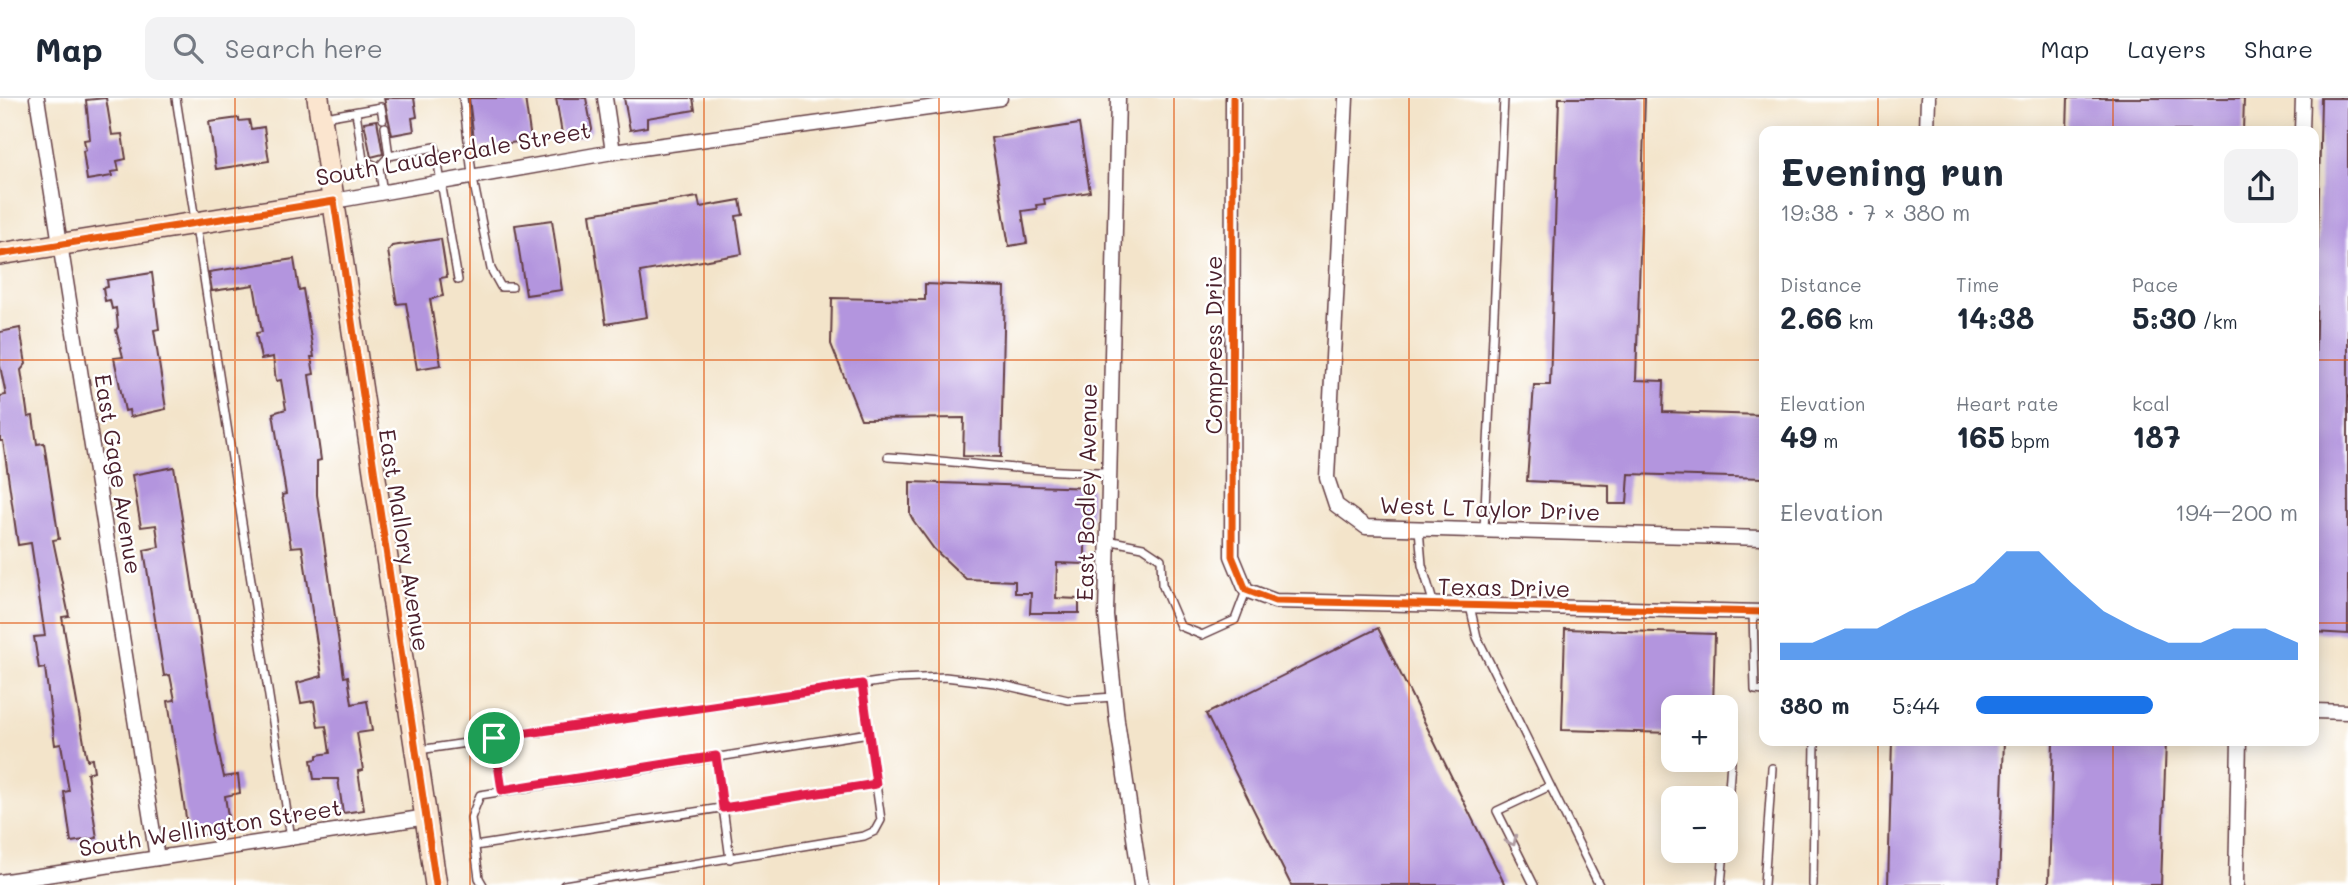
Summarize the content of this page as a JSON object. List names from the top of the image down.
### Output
{
  "streets": {
    "main road": ["South Lauderdale Street", "East Mallory Avenue"],
    "street": [
      "Compress Drive",
      "East Gage Avenue",
      "East Bodley Avenue",
      "West L Taylor Drive",
      "Texas Drive",
      "South Wellington Street"
    ]
  },
  "crossings": [
    ["South Lauderdale Street", "East Gage Avenue"],
    ["South Lauderdale Street", "East Mallory Avenue"],
    ["Compress Drive", "Texas Drive"],
    ["East Gage Avenue", "South Wellington Street"],
    ["East Mallory Avenue", "South Wellington Street"]
  ],
  "page": {
    "header": "Map",
    "search": "Search here",
    "nav": ["Map", "Layers", "Share"],
    "heading": ["Evening run", "19:38 · 7 × 380 m"],
    "stats": [
      ["Distance", "2.66 km"],
      ["Time", "14:38"],
      ["Pace", "5:30 /km"],
      ["Elevation", "49 m"],
      ["Heart rate", "165 bpm"],
      ["kcal", "187"]
    ],
    "chart": ["Elevation", "194–200 m"],
    "list": [
      {
        "name": "380 m",
        "note": "5:44"
      }
    ],
    "map_buttons": ["+", "−"]
  }
}
